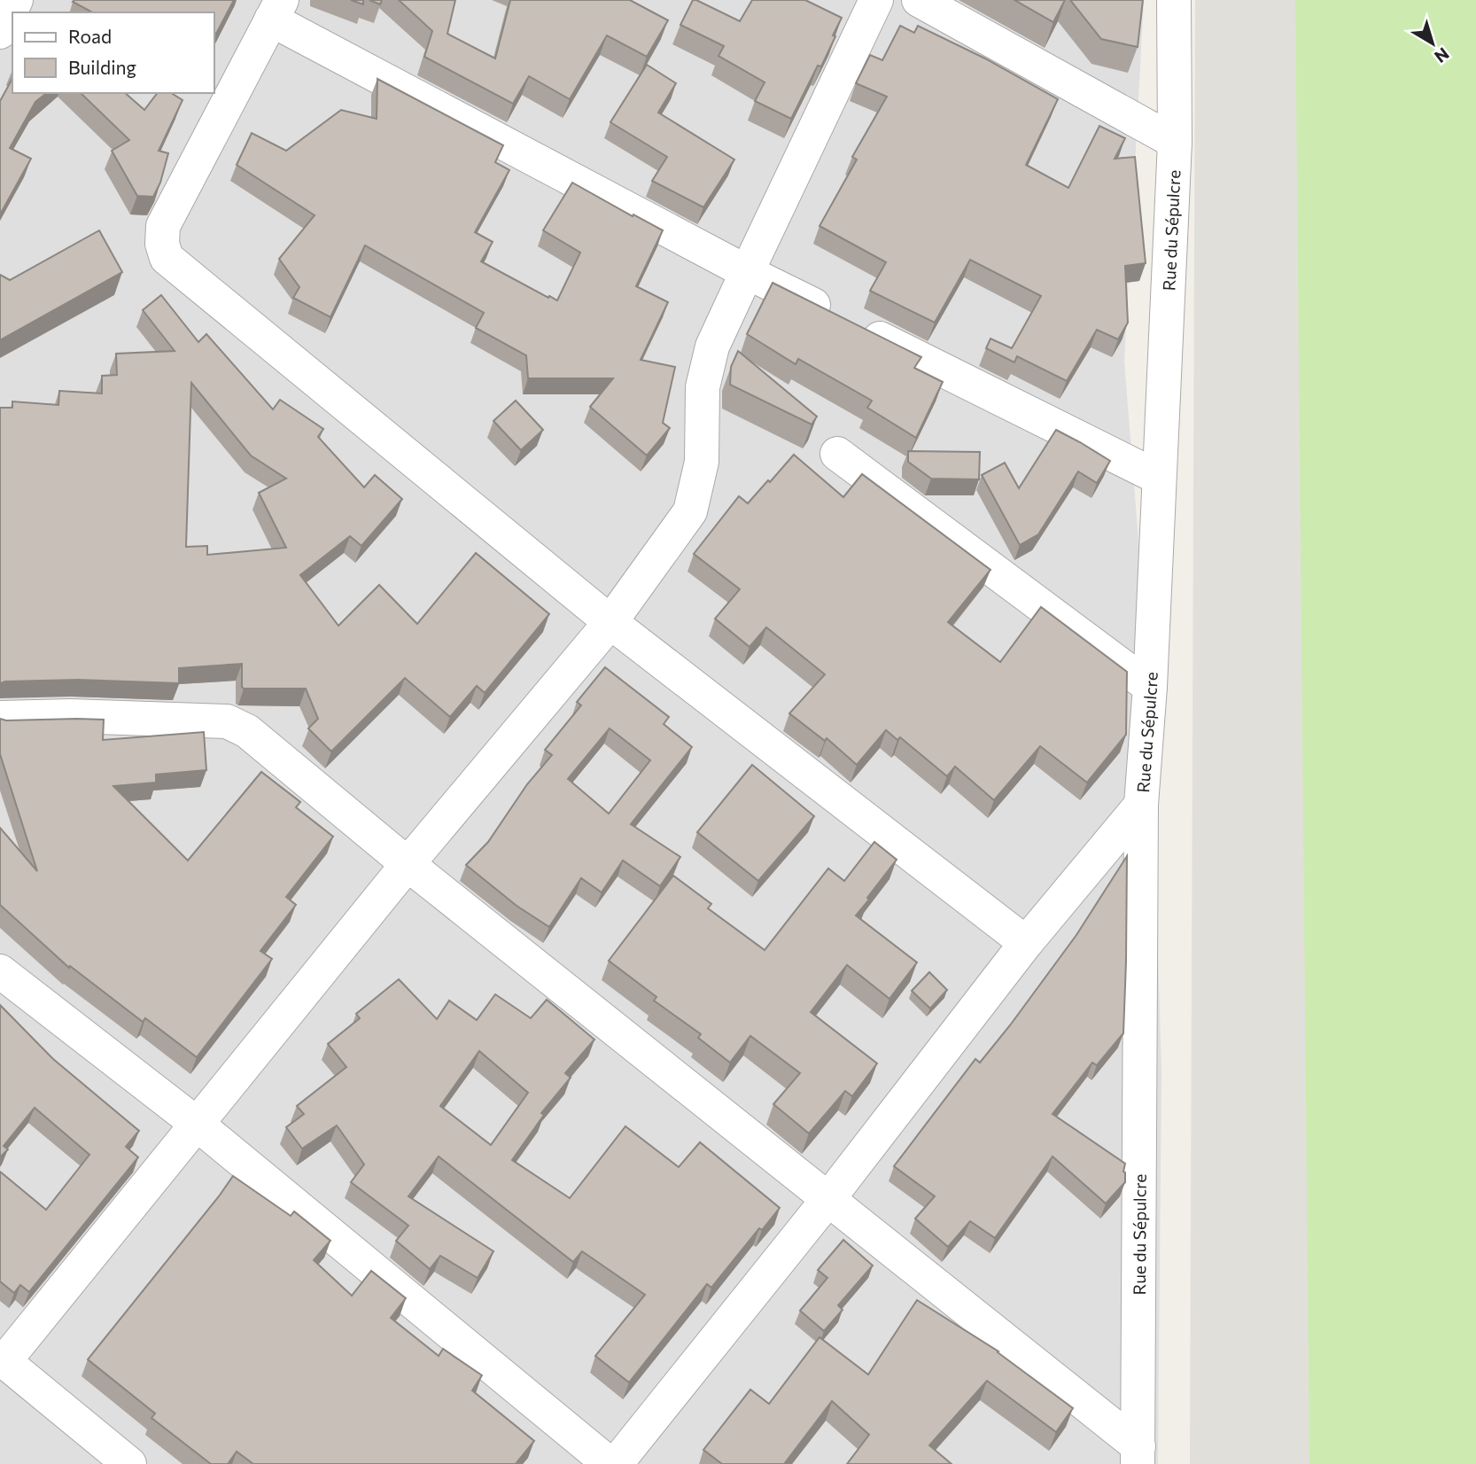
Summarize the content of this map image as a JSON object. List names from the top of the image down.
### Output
{
  "streets": {
    "street": ["Rue du Sépulcre"]
  },
  "legend": ["Road", "Building"],
  "north": "bottom right"
}
